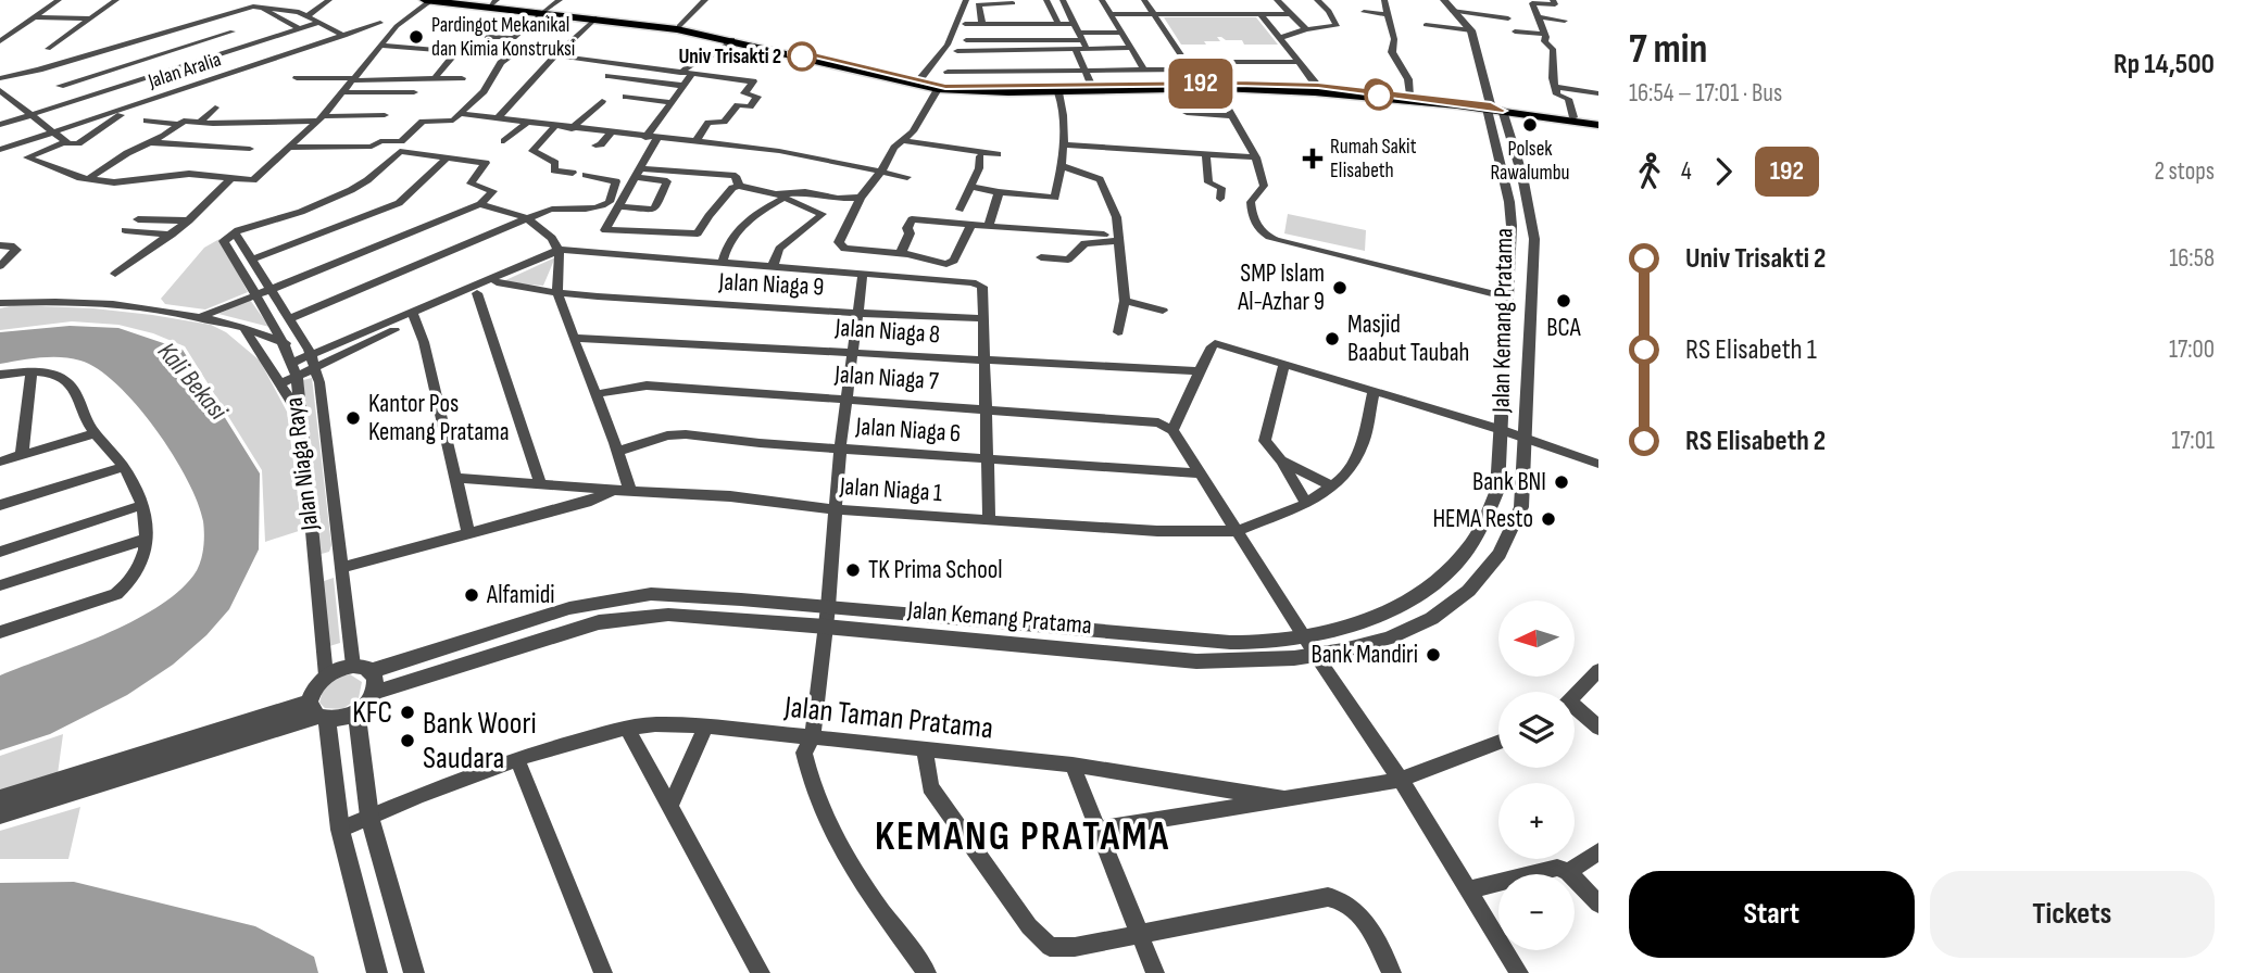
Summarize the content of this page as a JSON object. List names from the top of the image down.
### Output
{
  "streets": {
    "street": [
      "Jalan Aralia",
      "Jalan Niaga 9",
      "Jalan Kemang Pratama",
      "Jalan Niaga 8",
      "Jalan Niaga 7",
      "Jalan Niaga 6",
      "Jalan Niaga Raya",
      "Jalan Niaga 1",
      "Jalan Taman Pratama"
    ]
  },
  "crossings": [
    ["Jalan Kemang Pratama", "Jalan Niaga Raya"],
    ["Jalan Niaga Raya", "Jalan Niaga 1"]
  ],
  "districts": ["KEMANG PRATAMA"],
  "water": ["Kali Bekasi"],
  "places": {
    "other": [
      "Pardingot Mekanikal dan Kimia Konstruksi",
      "Univ Trisakti 2",
      "Polsek Rawalumbu",
      "SMP Islam Al-Azhar 9",
      "BCA",
      "Masjid Baabut Taubah",
      "Kantor Pos Kemang Pratama",
      "Bank BNI",
      "HEMA Resto",
      "TK Prima School",
      "Alfamidi",
      "Bank Mandiri",
      "KFC",
      "Bank Woori Saudara"
    ],
    "health": ["Rumah Sakit Elisabeth"]
  },
  "lines": ["bus line 192"],
  "north": "left",
  "page": {
    "on_map": "192",
    "heading": ["7 min", "16:54 – 17:01 · Bus", "Rp 14,500"],
    "legs": ["4", "192", "2 stops"],
    "list": [
      {
        "name": "Univ Trisakti 2",
        "value": "16:58"
      },
      {
        "name": "RS Elisabeth 1",
        "value": "17:00"
      },
      {
        "name": "RS Elisabeth 2",
        "value": "17:01"
      }
    ],
    "map_buttons": ["+", "−"],
    "buttons": ["Start", "Tickets"]
  }
}
